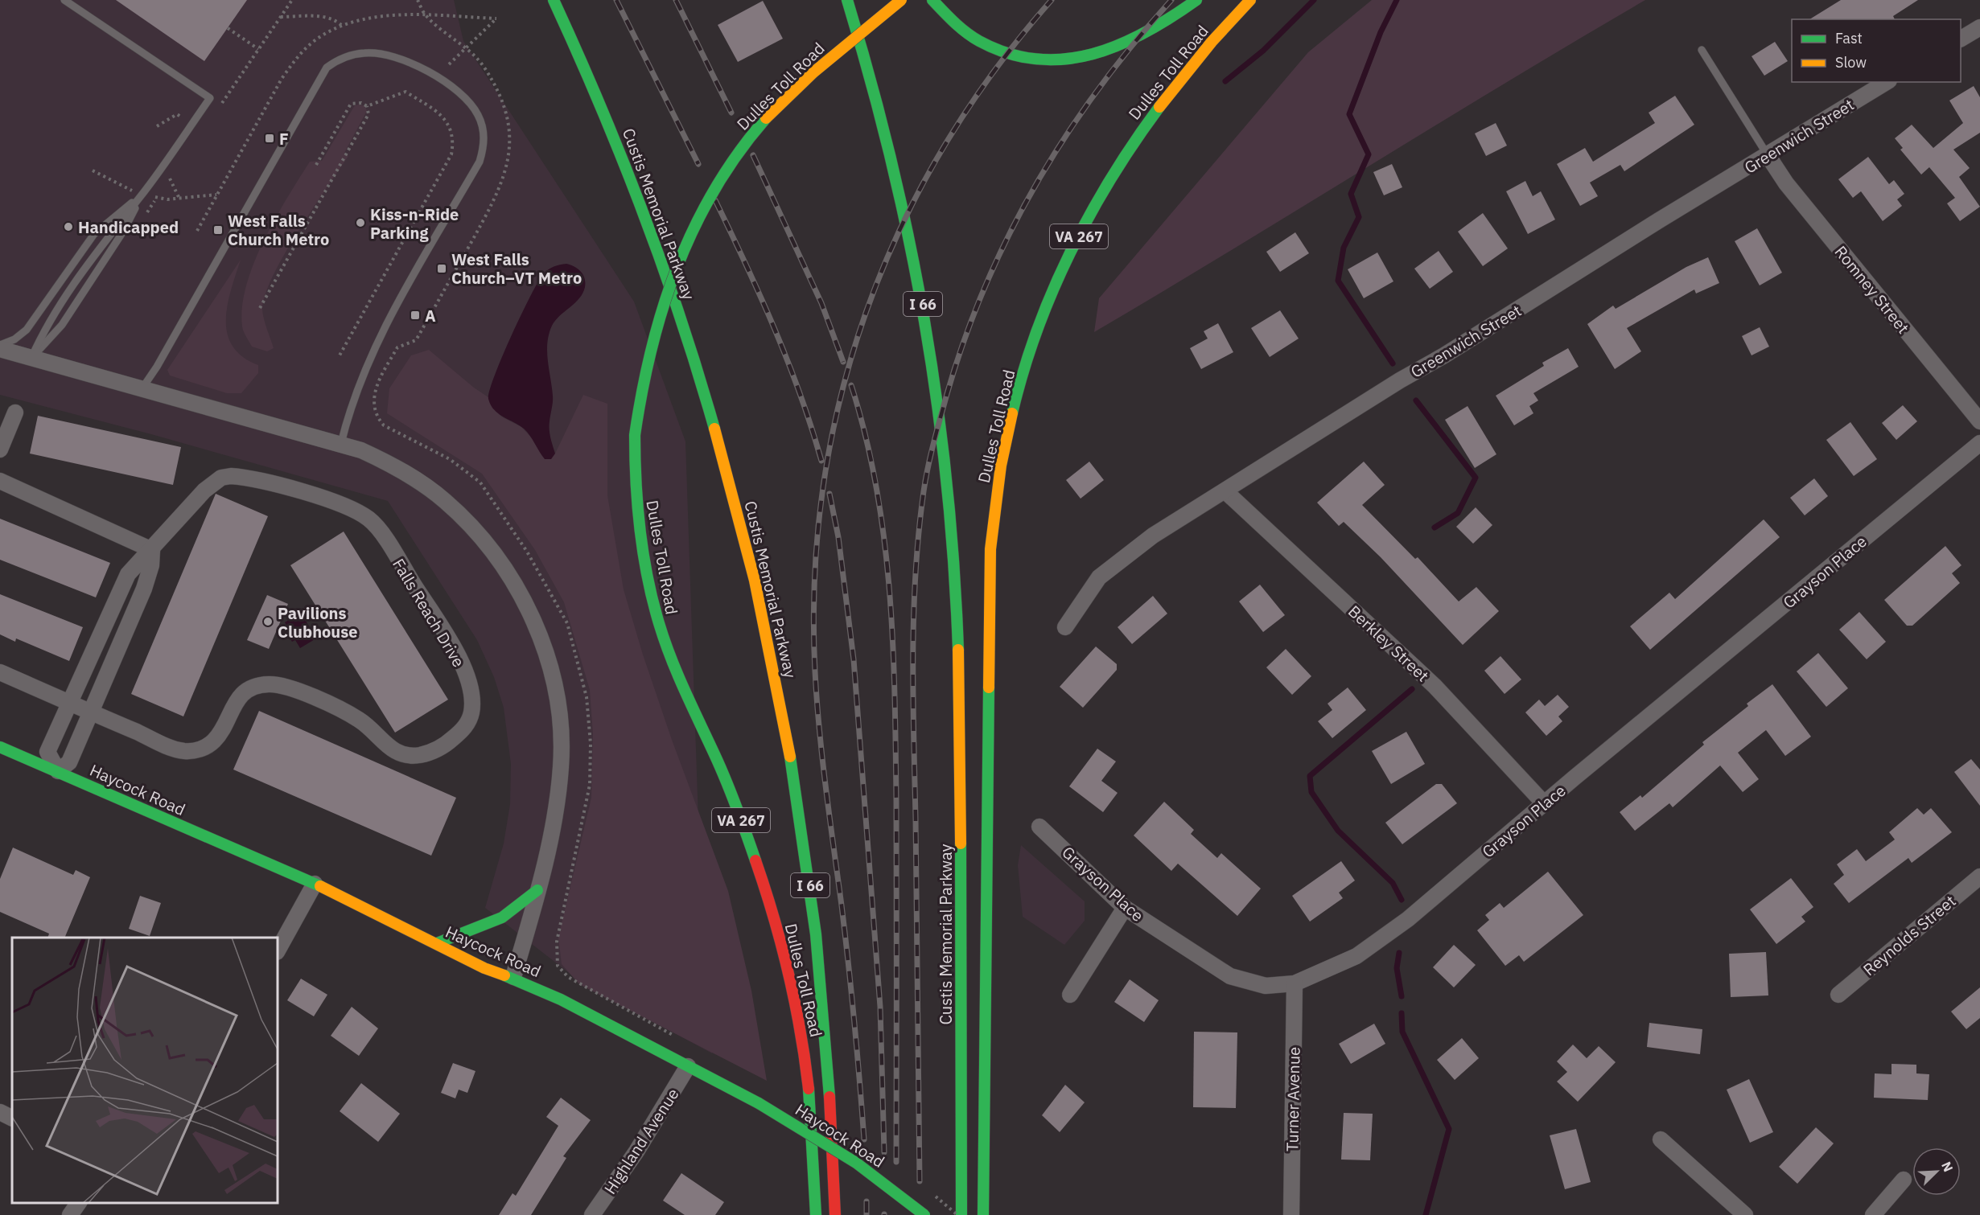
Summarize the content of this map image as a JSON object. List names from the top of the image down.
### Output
{
  "streets": {
    "main road": [
      "Dulles Toll Road",
      "Custis Memorial Parkway",
      "VA 267",
      "I 66",
      "Haycock Road"
    ],
    "street": [
      "Greenwich Street",
      "Romney Street",
      "Grayson Place",
      "Falls Reach Drive",
      "Berkley Street",
      "Reynolds Street",
      "Turner Avenue",
      "Highland Avenue"
    ]
  },
  "crossings": [
    ["Greenwich Street", "Romney Street"],
    ["Greenwich Street", "Berkley Street"],
    ["Grayson Place", "Berkley Street"],
    ["Grayson Place", "Turner Avenue"],
    ["Falls Reach Drive", "Haycock Road"],
    ["Haycock Road", "Highland Avenue"]
  ],
  "places": {
    "transit": [
      "F",
      "West Falls Church Metro",
      "West Falls Church–VT Metro",
      "A"
    ],
    "other": ["Kiss-n-Ride Parking", "Handicapped", "Pavilions Clubhouse"]
  },
  "legend": ["Fast", "Slow"],
  "north": "top right"
}
